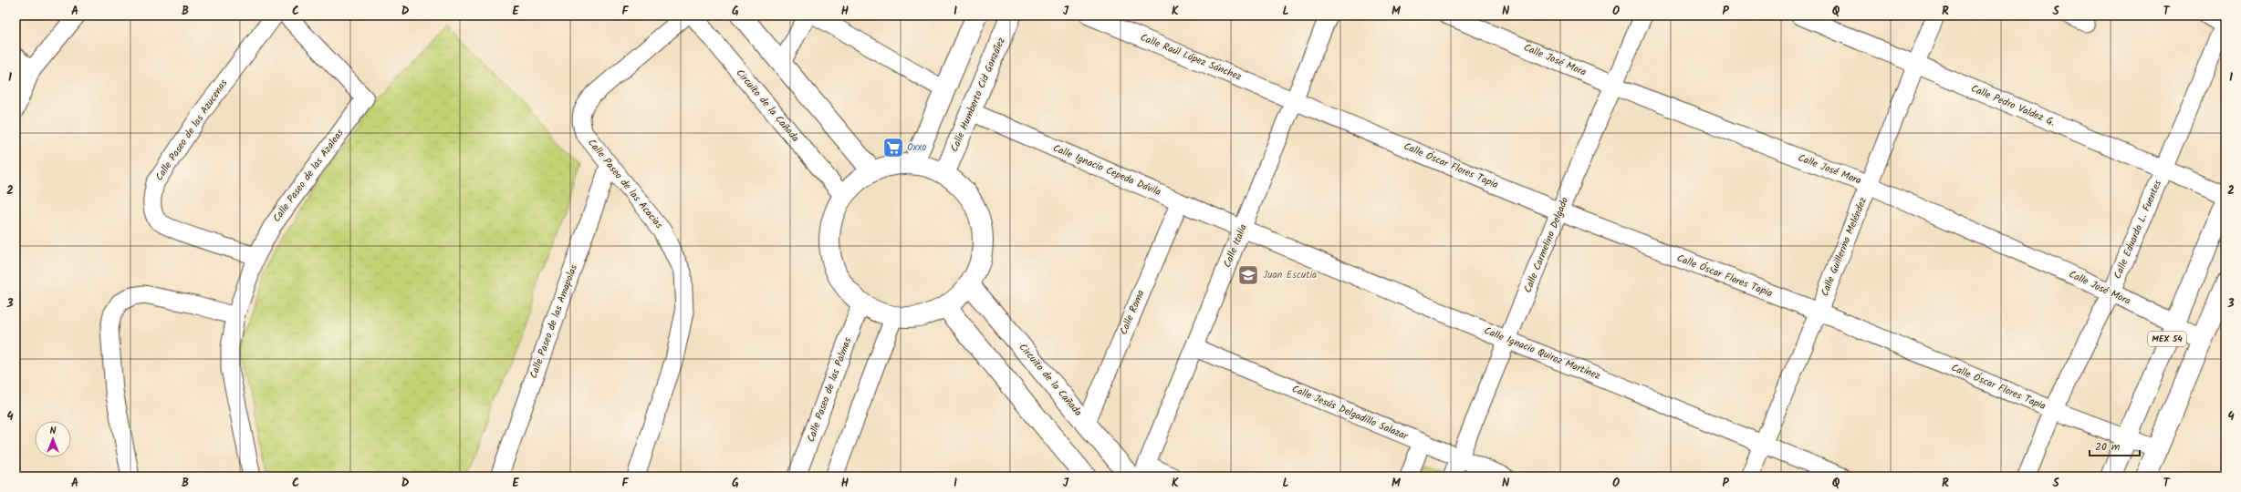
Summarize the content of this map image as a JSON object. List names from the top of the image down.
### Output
{
  "streets": {
    "street": [
      "Calle Raúl López Sánchez",
      "Calle José Mora",
      "Calle Humberto Cid González",
      "Circuito de la Cañada",
      "Calle Pedro Valdez G.",
      "Calle Paseo de las Azucenas",
      "Calle Óscar Flores Tapia",
      "Calle Ignacio Cepeda Dávila",
      "Calle Paseo de las Azaleas",
      "Calle Paseo de las Acacias",
      "Calle Eduardo L. Fuentes",
      "Calle Carmelino Delgado",
      "Calle Italia",
      "Calle Guillermo Meléndez",
      "Calle Roma",
      "Calle Paseo de las Amapolas",
      "MEX 54",
      "Calle Ignacio Quiroz Martínez",
      "Calle Paseo de las Palmas",
      "Calle Jesús Delgadillo Salazar"
    ]
  },
  "crossings": [
    ["Calle Raúl López Sánchez", "Calle Óscar Flores Tapia"],
    ["Calle Raúl López Sánchez", "Calle Italia"],
    ["Calle José Mora", "Calle Eduardo L. Fuentes"],
    ["Calle José Mora", "Calle Carmelino Delgado"],
    ["Calle José Mora", "Calle Guillermo Meléndez"],
    ["Calle José Mora", "MEX 54"],
    ["Calle Humberto Cid González", "Calle Ignacio Cepeda Dávila"],
    ["Circuito de la Cañada", "Calle Roma"],
    ["Calle Pedro Valdez G.", "Calle Eduardo L. Fuentes"],
    ["Calle Pedro Valdez G.", "Calle Guillermo Meléndez"],
    ["Calle Paseo de las Azucenas", "Calle Paseo de las Azaleas"],
    ["Calle Óscar Flores Tapia", "Calle Eduardo L. Fuentes"],
    ["Calle Óscar Flores Tapia", "Calle Carmelino Delgado"],
    ["Calle Óscar Flores Tapia", "Calle Italia"],
    ["Calle Óscar Flores Tapia", "Calle Guillermo Meléndez"],
    ["Calle Óscar Flores Tapia", "MEX 54"],
    ["Calle Ignacio Cepeda Dávila", "Calle Italia"],
    ["Calle Ignacio Cepeda Dávila", "Calle Roma"],
    ["Calle Ignacio Cepeda Dávila", "Calle Ignacio Quiroz Martínez"],
    ["Calle Paseo de las Acacias", "Calle Paseo de las Amapolas"],
    ["Calle Carmelino Delgado", "Calle Ignacio Quiroz Martínez"],
    ["Calle Carmelino Delgado", "Calle Jesús Delgadillo Salazar"],
    ["Calle Italia", "Calle Ignacio Quiroz Martínez"],
    ["Calle Italia", "Calle Jesús Delgadillo Salazar"],
    ["Calle Guillermo Meléndez", "Calle Ignacio Quiroz Martínez"]
  ],
  "places": {
    "supermarket": ["Oxxo"],
    "school or university": ["Juan Escutia"]
  },
  "scale_bar": "20 m",
  "north": "top",
  "grid": {
    "columns": [
      "A",
      "B",
      "C",
      "D",
      "E",
      "F",
      "G",
      "H",
      "I",
      "J",
      "K",
      "L",
      "M",
      "N",
      "O",
      "P",
      "Q",
      "R",
      "S",
      "T"
    ],
    "rows": [
      "1",
      "2",
      "3",
      "4"
    ]
  }
}
